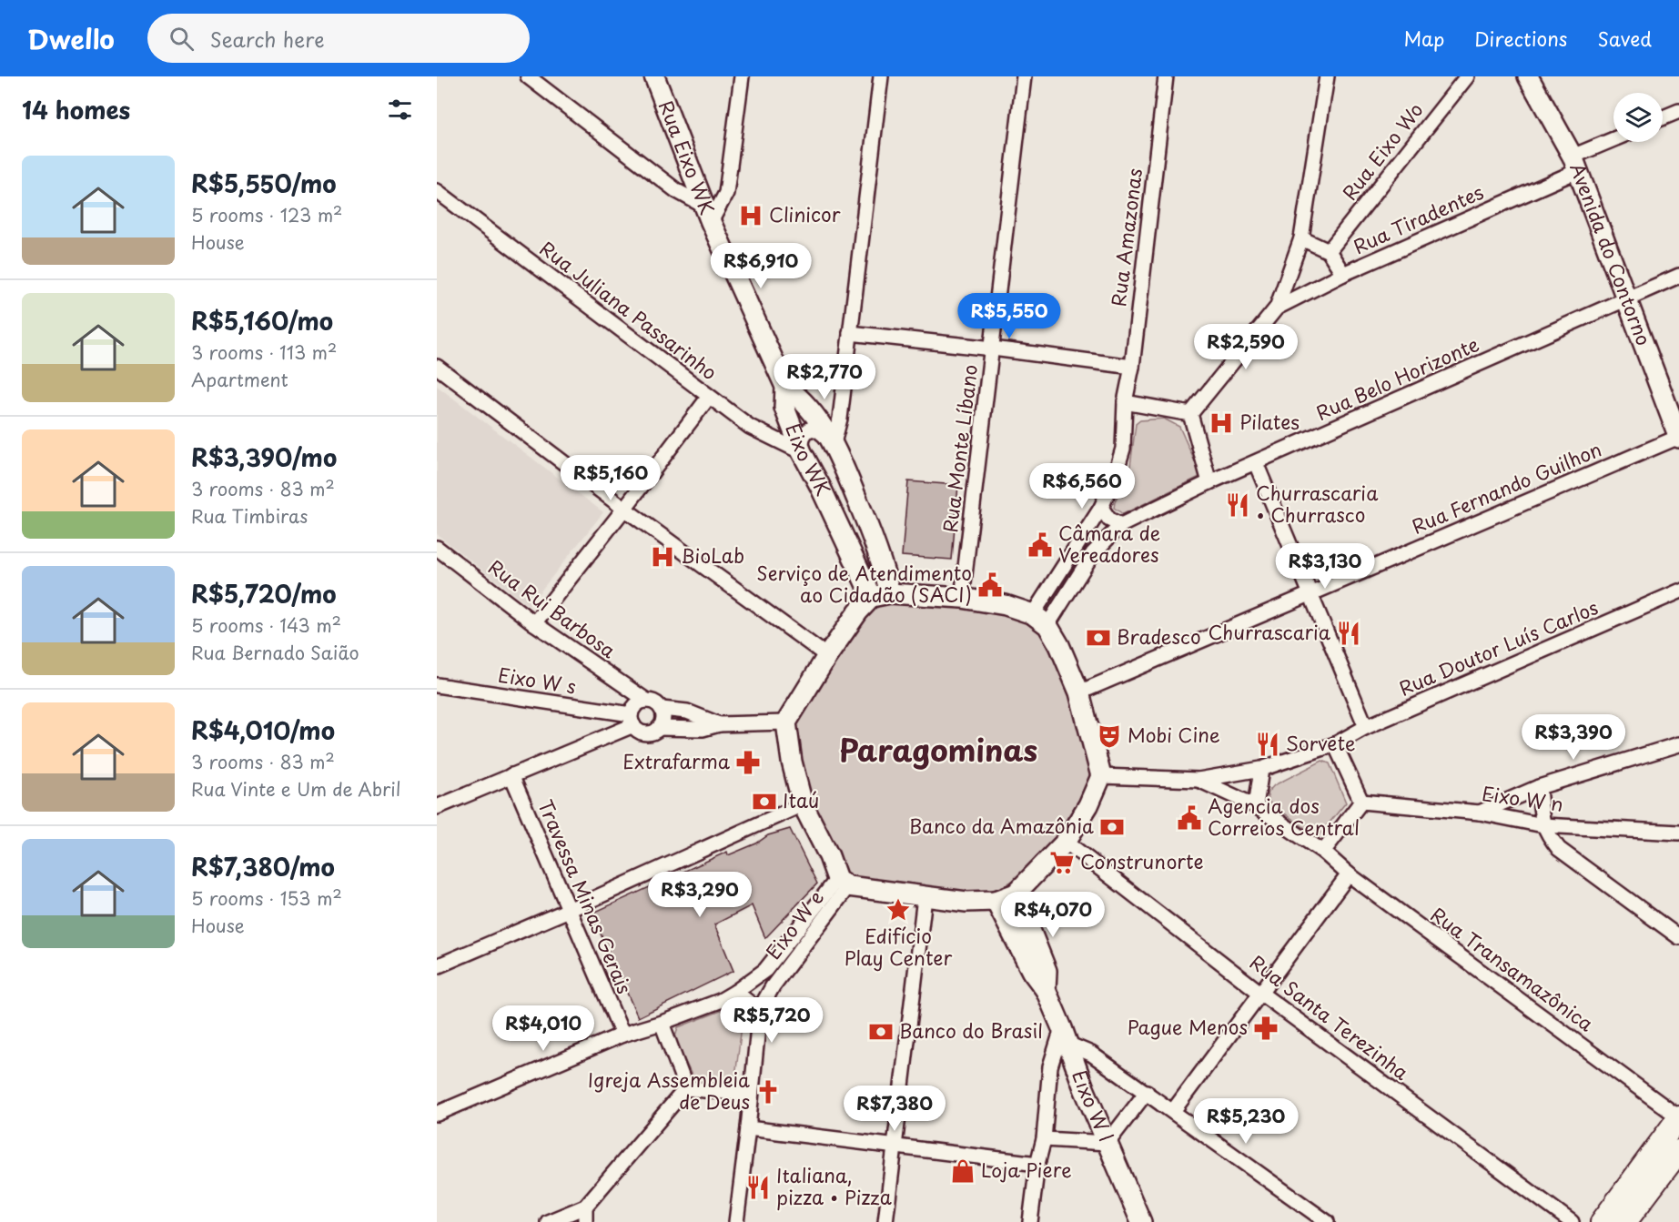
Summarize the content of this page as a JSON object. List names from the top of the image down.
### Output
{
  "streets": {
    "street": [
      "Rua Eixo Wo",
      "Rua Eixo WK",
      "Rua Tiradentes",
      "Rua Amazonas",
      "Avenida do Contorno",
      "Rua Juliana Passarinho",
      "Rua Belo Horizonte",
      "Rua Monte Líbano",
      "Eixo WK",
      "Rua Fernando Guilhon",
      "Rua Rui Barbosa",
      "Rua Doutor Luís Carlos",
      "Eixo W s",
      "Eixo W n",
      "Travessa Minas Gerais",
      "Eixo W e",
      "Rua Transamazônica",
      "Rua Santa Terezinha",
      "Eixo W l"
    ]
  },
  "crossings": [
    ["Rua Eixo WK", "Eixo WK"],
    ["Rua Tiradentes", "Avenida do Contorno"],
    ["Rua Amazonas", "Rua Belo Horizonte"],
    ["Avenida do Contorno", "Rua Belo Horizonte"],
    ["Avenida do Contorno", "Rua Fernando Guilhon"],
    ["Rua Juliana Passarinho", "Eixo WK"],
    ["Rua Rui Barbosa", "Eixo W s"],
    ["Rua Doutor Luís Carlos", "Rua Transamazônica"],
    ["Travessa Minas Gerais", "Eixo W e"]
  ],
  "districts": ["Paragominas"],
  "places": {
    "hospital": ["Clinicor", "Pilates", "BioLab"],
    "restaurant": [
      "Churrascaria • Churrasco",
      "Churrascaria",
      "Sorvete",
      "Italiana, pizza • Pizza"
    ],
    "public building": ["Câmara de Vereadores", "Serviço de Atendimento ao Cidadão (SACI)", "Agencia dos Correios Central"],
    "bank": [
      "Bradesco",
      "Itaú",
      "Banco da Amazônia",
      "Banco do Brasil"
    ],
    "theatre": ["Mobi Cine"],
    "pharmacy": ["Extrafarma", "Pague Menos"],
    "supermarket": ["Construnorte"],
    "place": ["Edifício Play Center"],
    "church": ["Igreja Assembleia de Deus"],
    "shop": ["Loja Piere"]
  },
  "page": {
    "header": "Dwello",
    "search": "Search here",
    "nav": ["Map", "Directions", "Saved"],
    "heading": "14 homes",
    "list": [
      {
        "name": "R$5,550/mo",
        "note": "5 rooms · 123 m² · House"
      },
      {
        "name": "R$5,160/mo",
        "note": "3 rooms · 113 m² · Apartment"
      },
      {
        "name": "R$3,390/mo",
        "note": "3 rooms · 83 m² · Rua Timbiras"
      },
      {
        "name": "R$5,720/mo",
        "note": "5 rooms · 143 m² · Rua Bernado Saião"
      },
      {
        "name": "R$4,010/mo",
        "note": "3 rooms · 83 m² · Rua Vinte e Um de Abril"
      },
      {
        "name": "R$7,380/mo",
        "note": "5 rooms · 153 m² · House"
      }
    ],
    "price": [
      "R$6,910",
      "R$5,550",
      "R$2,590",
      "R$2,770",
      "R$5,160",
      "R$6,560",
      "R$3,130",
      "R$3,390",
      "R$3,290",
      "R$4,070",
      "R$5,720",
      "R$4,010",
      "R$7,380",
      "R$5,230"
    ]
  }
}
